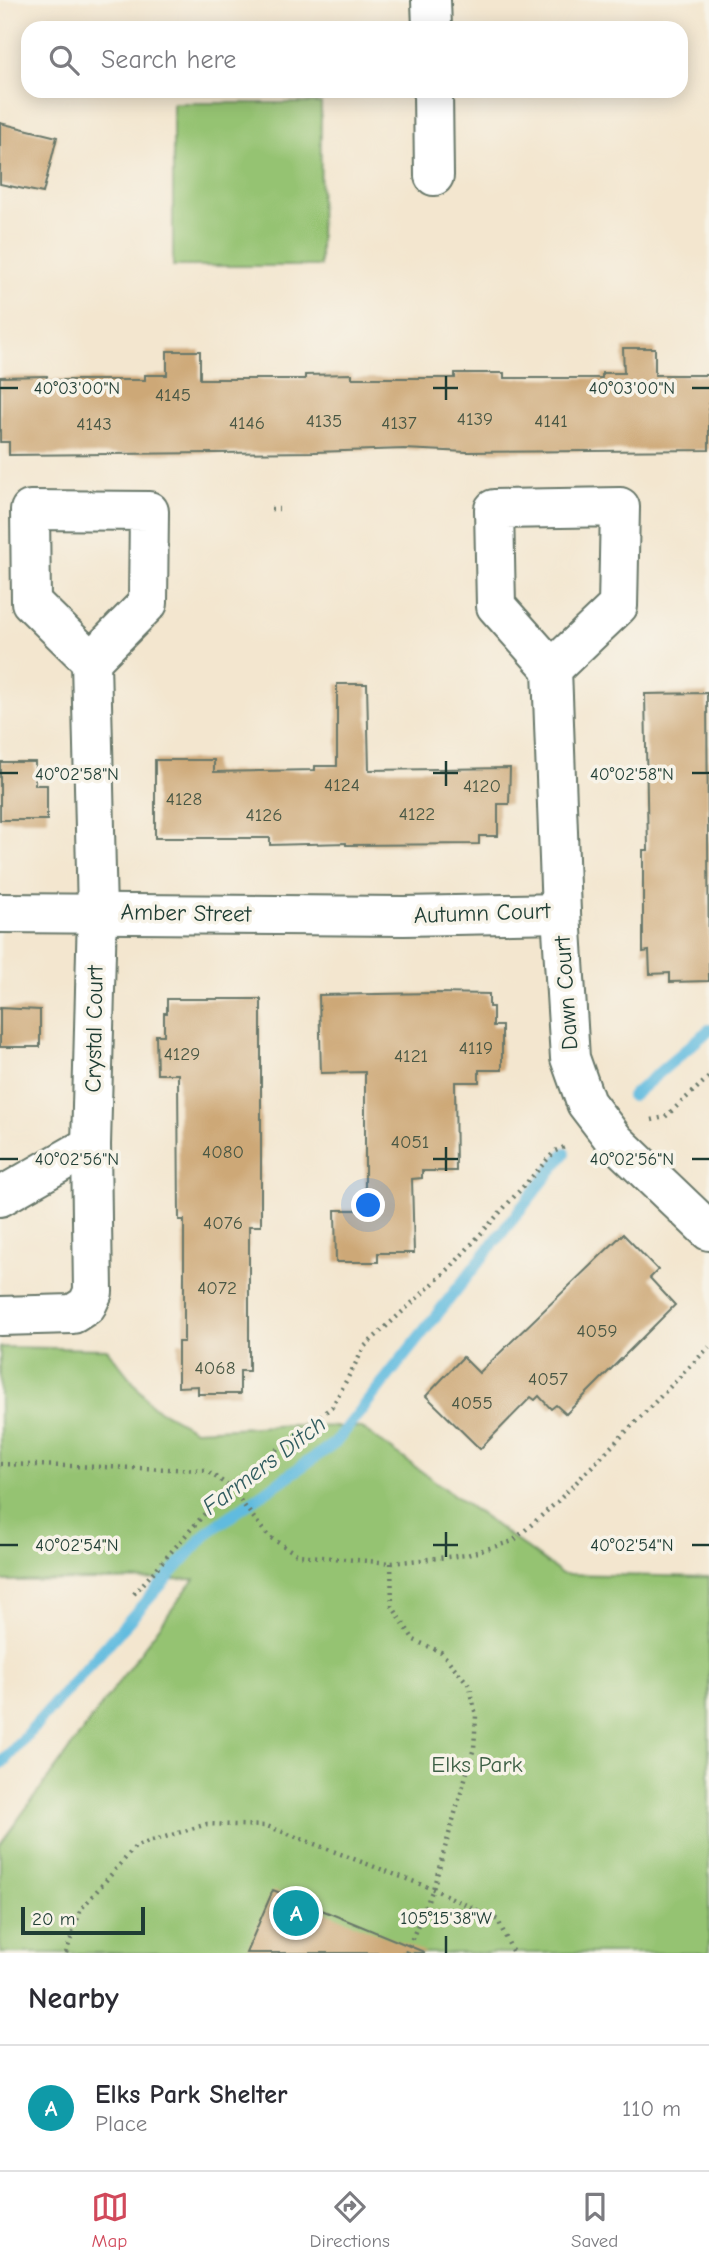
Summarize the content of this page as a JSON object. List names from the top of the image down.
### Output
{
  "streets": {
    "street": [
      "Amber Street",
      "Autumn Court",
      "Dawn Court",
      "Crystal Court"
    ]
  },
  "crossings": [
    ["Amber Street", "Autumn Court"],
    ["Amber Street", "Crystal Court"],
    ["Autumn Court", "Dawn Court"]
  ],
  "water": ["Farmers Ditch"],
  "parks": ["Elks Park"],
  "house_numbers": [
    "4145",
    "4139",
    "4135",
    "4141",
    "4146",
    "4137",
    "4143",
    "4124",
    "4120",
    "4128",
    "4122",
    "4126",
    "4119",
    "4129",
    "4121",
    "4051",
    "4080",
    "4076",
    "4072",
    "4059",
    "4068",
    "4057",
    "4055"
  ],
  "scale_bar": "20 m",
  "page": {
    "search": "Search here",
    "pins": "A",
    "scale": "20 m",
    "heading": "Nearby",
    "list": [
      {
        "mark": "A",
        "name": "Elks Park Shelter",
        "note": "Place",
        "value": "110 m"
      }
    ],
    "nav": ["Map", "Directions", "Saved"]
  },
  "coordinates": [
    "40°03'00\"N",
    "40°02'58\"N",
    "40°02'56\"N",
    "40°02'54\"N",
    "105°15'38\"W"
  ]
}
